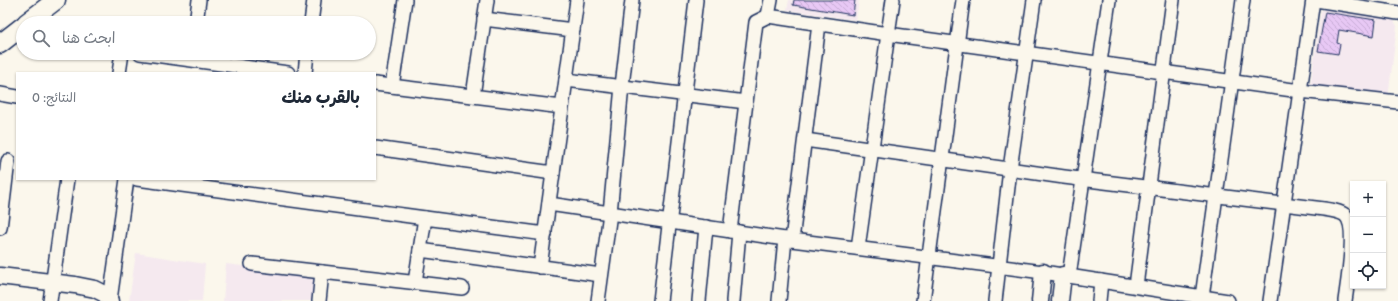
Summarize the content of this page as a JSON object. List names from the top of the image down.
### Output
{
  "page": {
    "search": "ابحث هنا",
    "heading": ["بالقرب منك", "النتائج: 0"],
    "map_buttons": ["+", "−"]
  }
}
